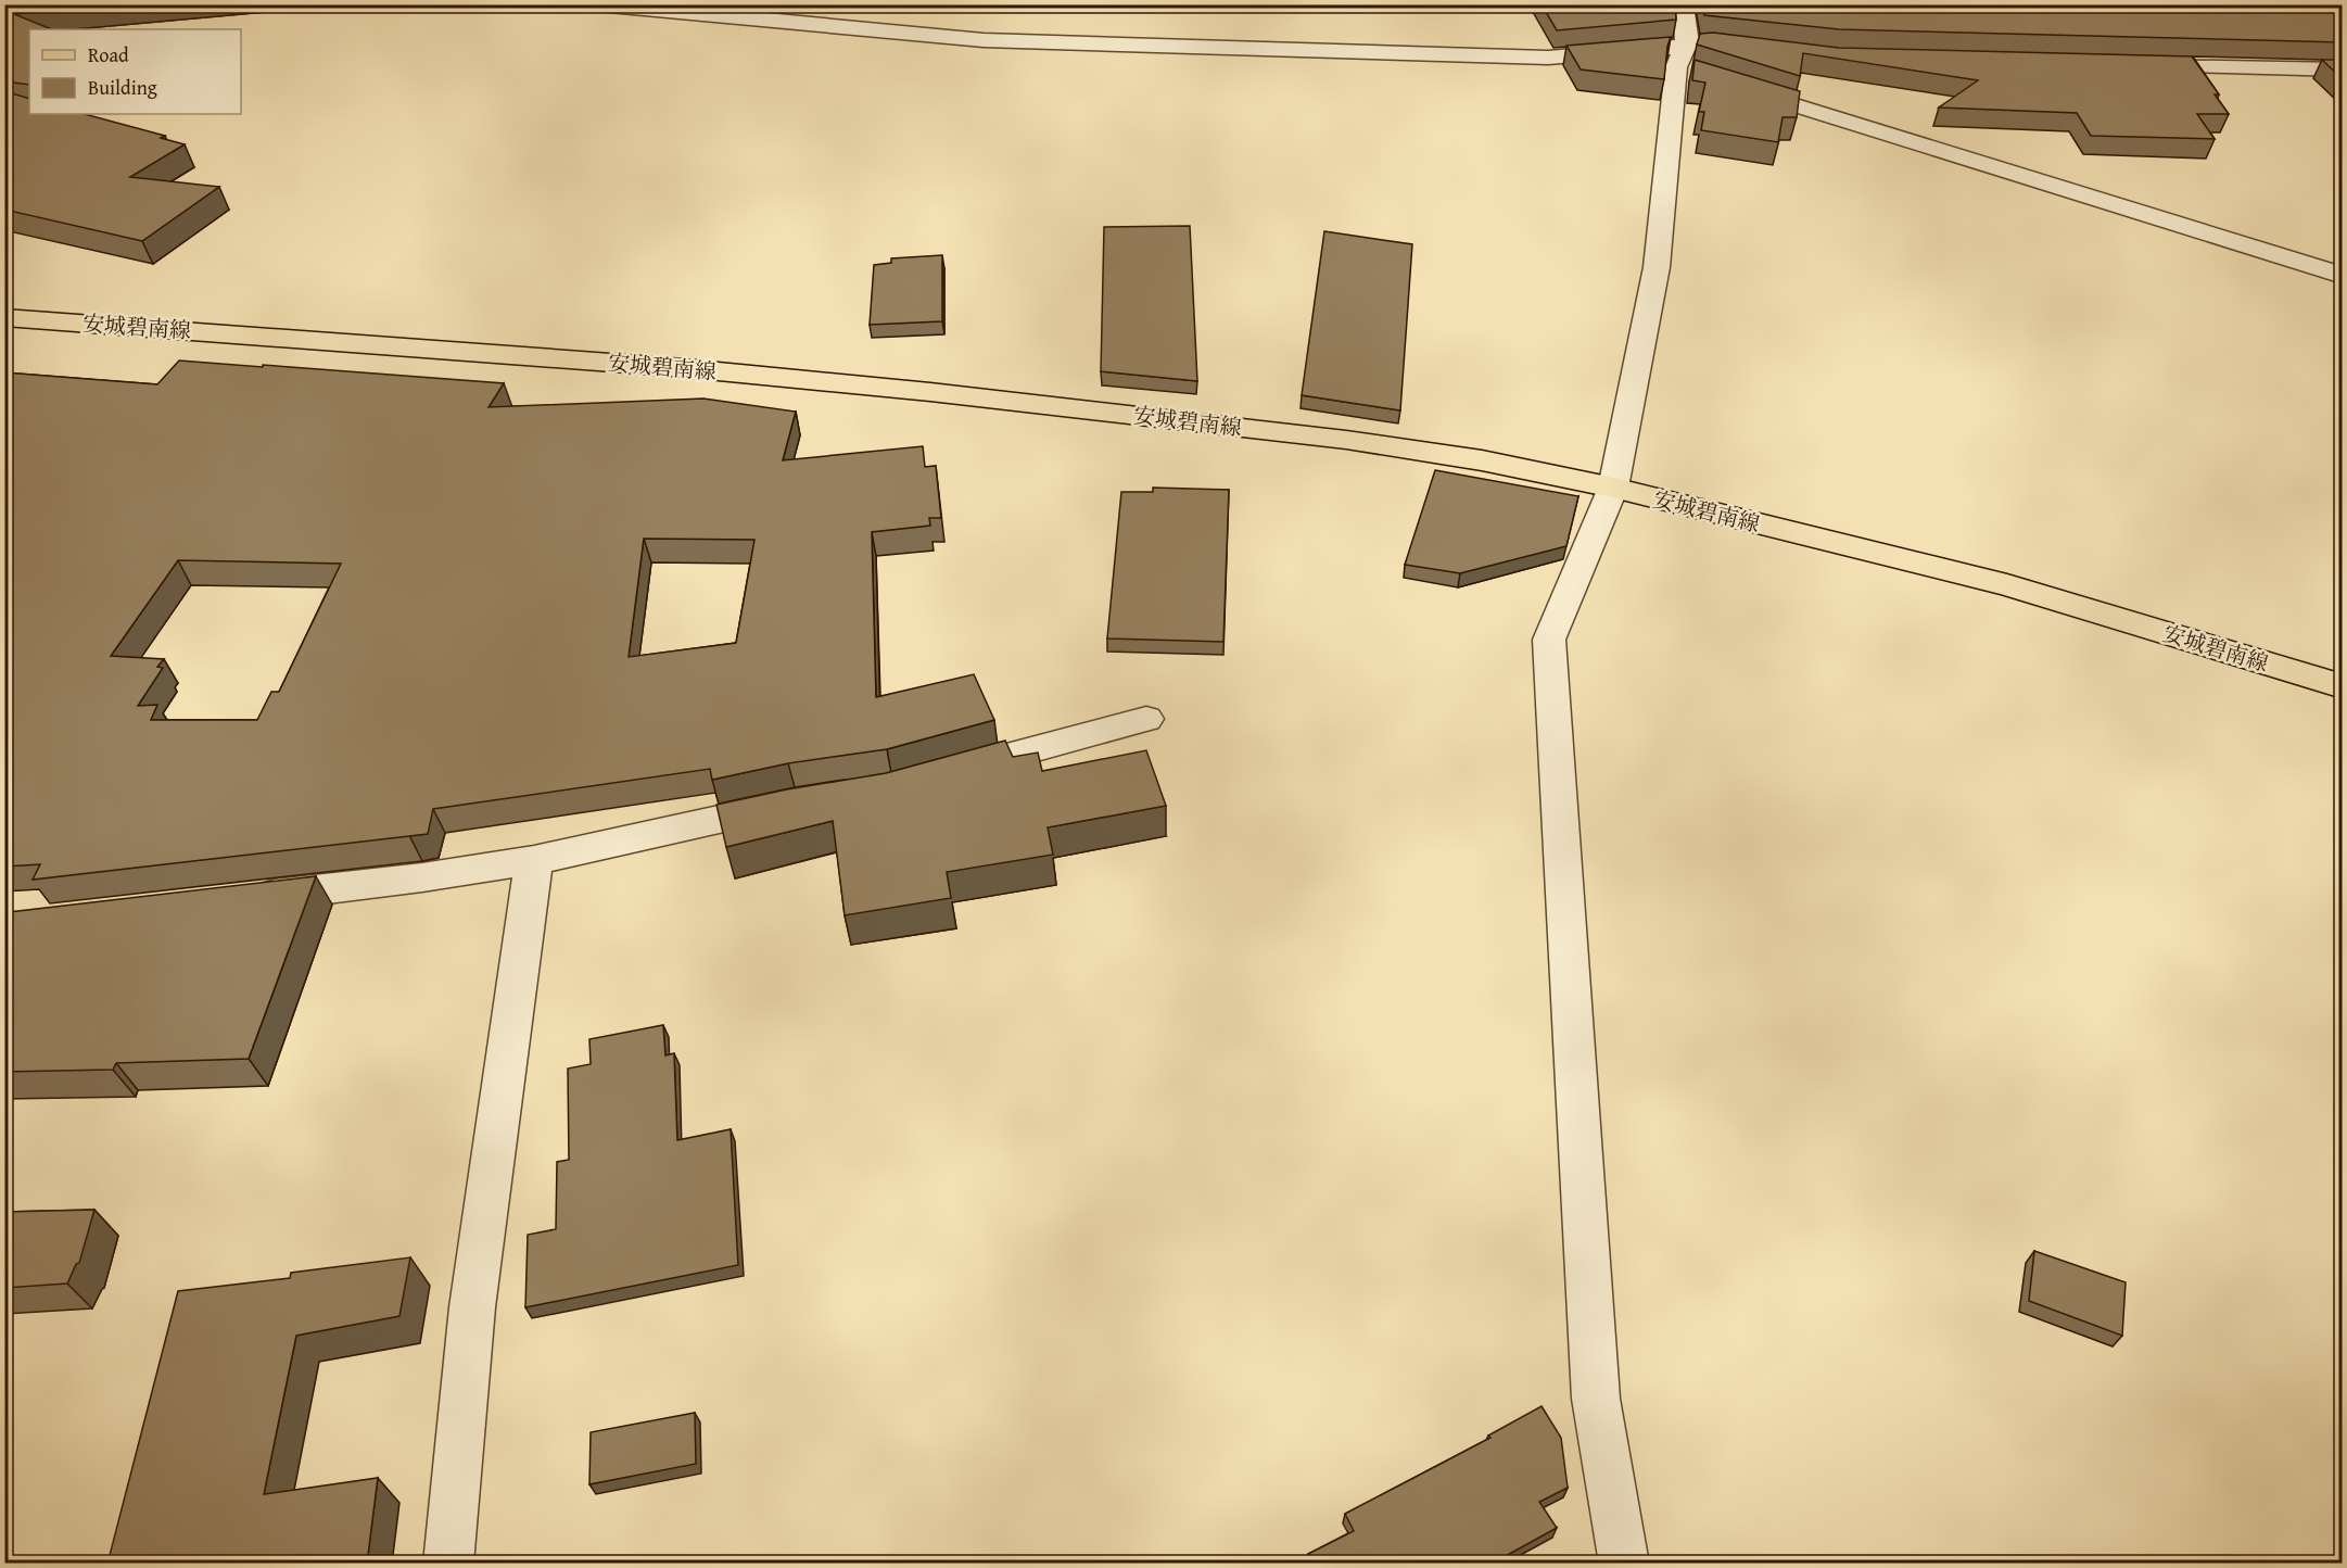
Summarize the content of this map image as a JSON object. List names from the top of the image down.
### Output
{
  "streets": {
    "main road": ["安城碧南線"]
  },
  "legend": ["Road", "Building"]
}
